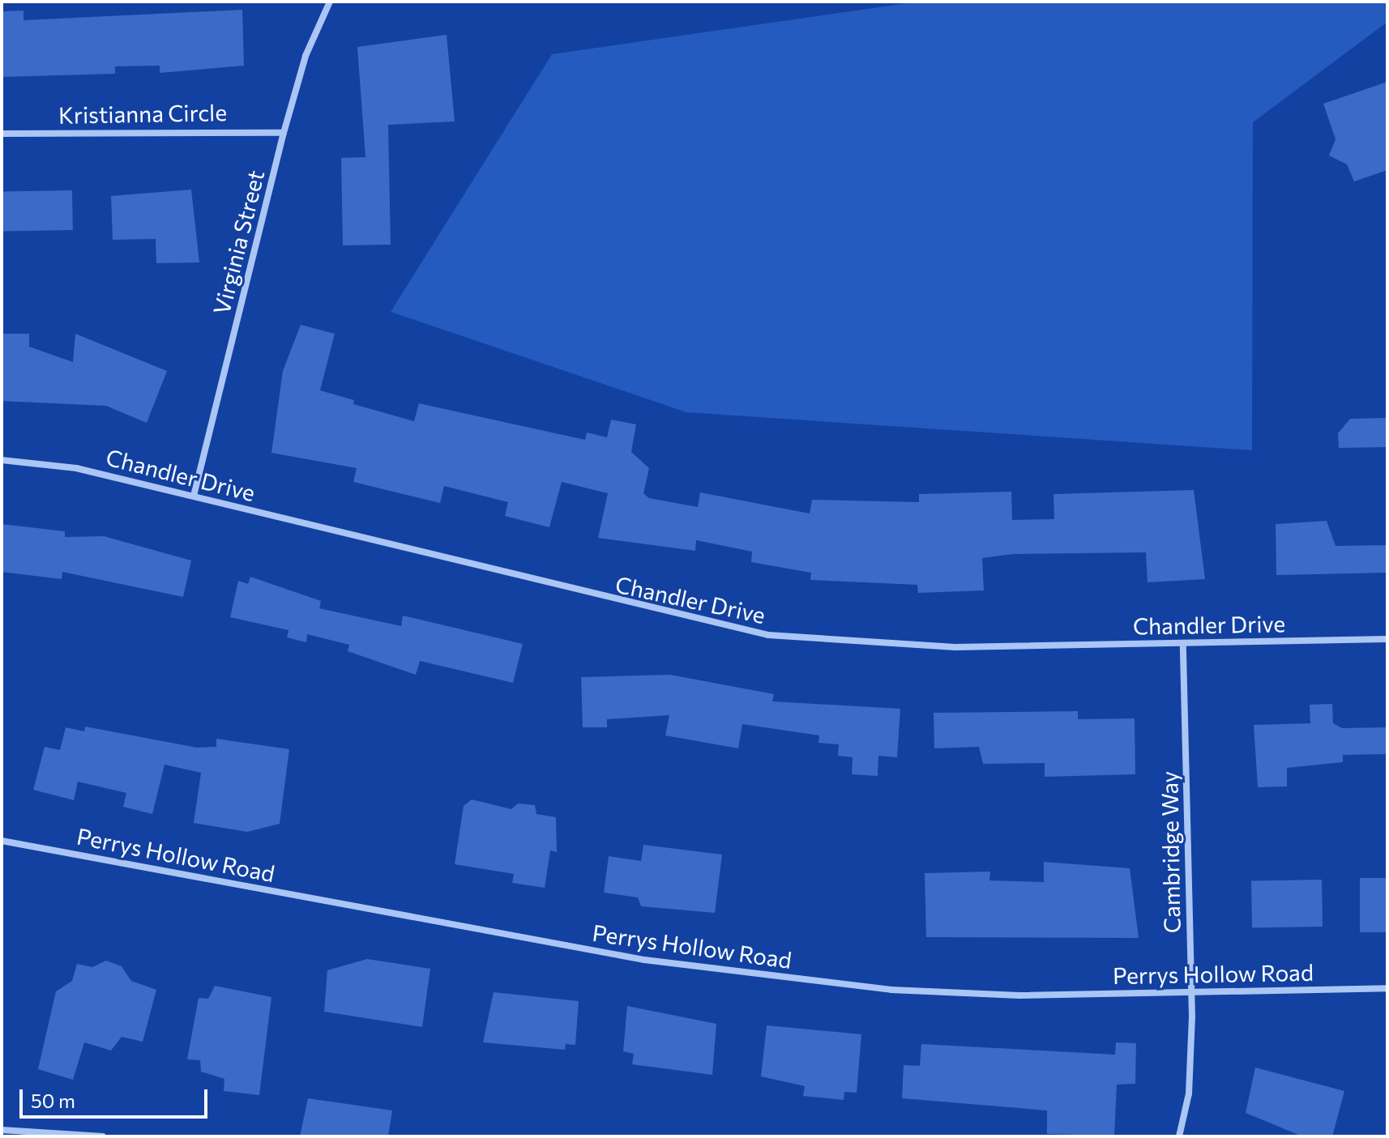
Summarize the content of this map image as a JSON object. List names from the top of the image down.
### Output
{
  "streets": {
    "street": [
      "Kristianna Circle",
      "Virginia Street",
      "Chandler Drive",
      "Cambridge Way",
      "Perrys Hollow Road"
    ]
  },
  "crossings": [
    ["Kristianna Circle", "Virginia Street"],
    ["Virginia Street", "Chandler Drive"],
    ["Chandler Drive", "Cambridge Way"],
    ["Cambridge Way", "Perrys Hollow Road"]
  ],
  "scale_bar": "50 m"
}
